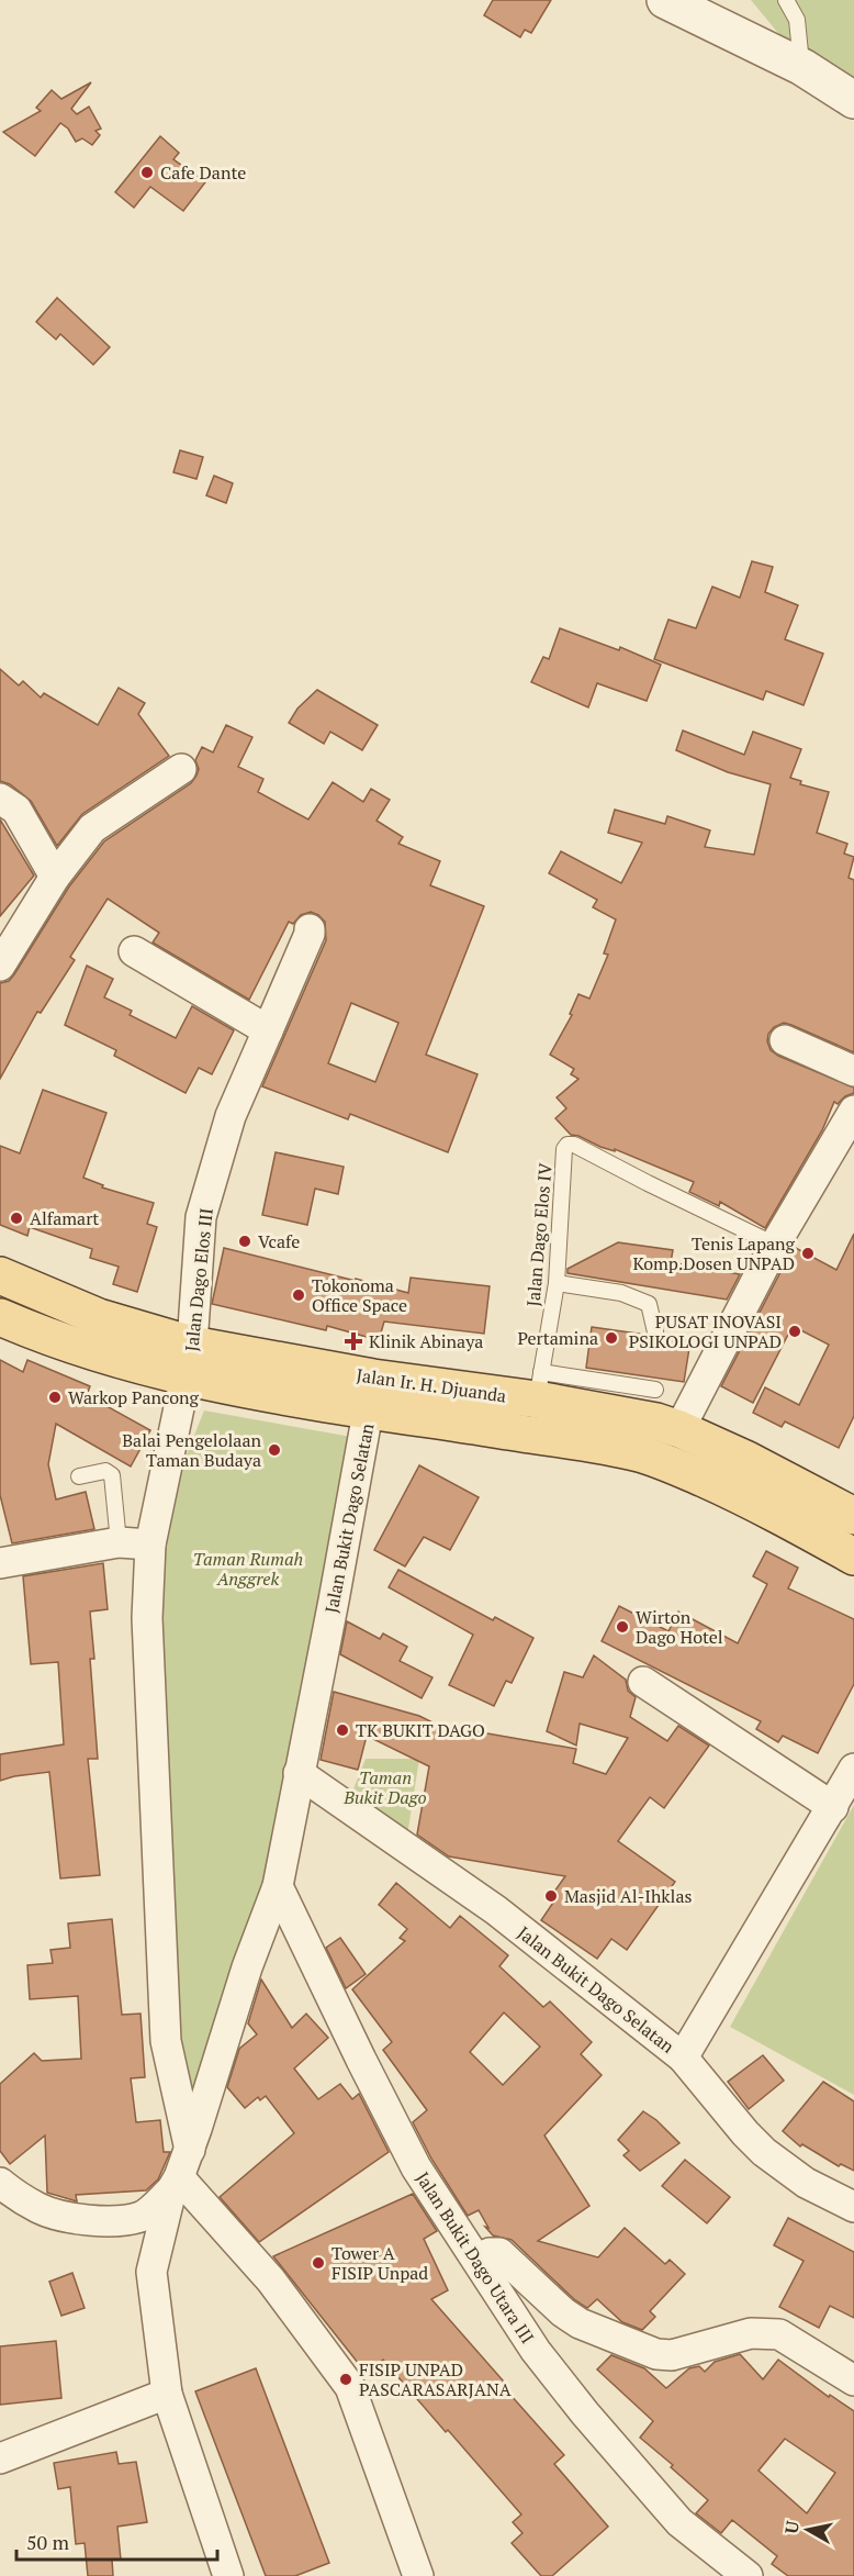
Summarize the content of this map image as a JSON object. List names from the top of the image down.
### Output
{
  "streets": {
    "main road": ["Jalan Ir. H. Djuanda"],
    "street": ["Jalan Dago Elos III", "Jalan Bukit Dago Selatan", "Jalan Bukit Dago Utara III"],
    "lane": ["Jalan Dago Elos IV"]
  },
  "crossings": [
    ["Jalan Dago Elos IV", "Jalan Ir. H. Djuanda"],
    ["Jalan Dago Elos III", "Jalan Ir. H. Djuanda"],
    ["Jalan Dago Elos III", "Jalan Bukit Dago Selatan"],
    ["Jalan Ir. H. Djuanda", "Jalan Bukit Dago Selatan"],
    ["Jalan Bukit Dago Selatan", "Jalan Bukit Dago Utara III"]
  ],
  "parks": ["Taman Rumah Anggrek", "Taman Bukit Dago"],
  "places": {
    "other": [
      "Cafe Dante",
      "Alfamart",
      "Vcafe",
      "Tenis Lapang Komp.Dosen UNPAD",
      "Tokonoma Office Space",
      "PUSAT INOVASI PSIKOLOGI UNPAD",
      "Pertamina",
      "Warkop Pancong",
      "Balai Pengelolaan Taman Budaya",
      "Wirton Dago Hotel",
      "TK BUKIT DAGO",
      "Masjid Al-Ihklas",
      "Tower A FISIP Unpad",
      "FISIP UNPAD PASCARASARJANA"
    ],
    "health": ["Klinik Abinaya"]
  },
  "scale_bar": "50 m",
  "north": "left"
}
